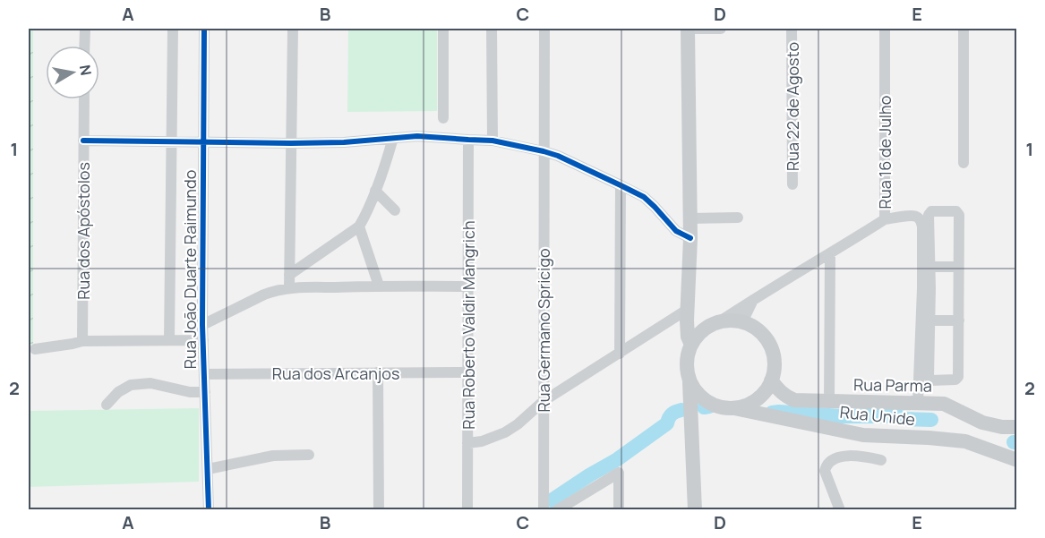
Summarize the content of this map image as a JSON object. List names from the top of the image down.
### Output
{
  "streets": {
    "main road": ["Rua Parma", "Rua Unide"],
    "street": [
      "Rua 22 de Agosto",
      "Rua 16 de Julho",
      "Rua dos Apóstolos",
      "Rua João Duarte Raimundo",
      "Rua Roberto Valdir Mangrich",
      "Rua Germano Spricigo",
      "Rua dos Arcanjos"
    ]
  },
  "crossings": [
    ["Rua 16 de Julho", "Rua Parma"],
    ["Rua 16 de Julho", "Rua Unide"],
    ["Rua João Duarte Raimundo", "Rua dos Arcanjos"],
    ["Rua Roberto Valdir Mangrich", "Rua dos Arcanjos"],
    ["Rua Parma", "Rua Unide"]
  ],
  "north": "right",
  "grid": {
    "columns": [
      "A",
      "B",
      "C",
      "D",
      "E"
    ],
    "rows": ["1", "2"]
  }
}
